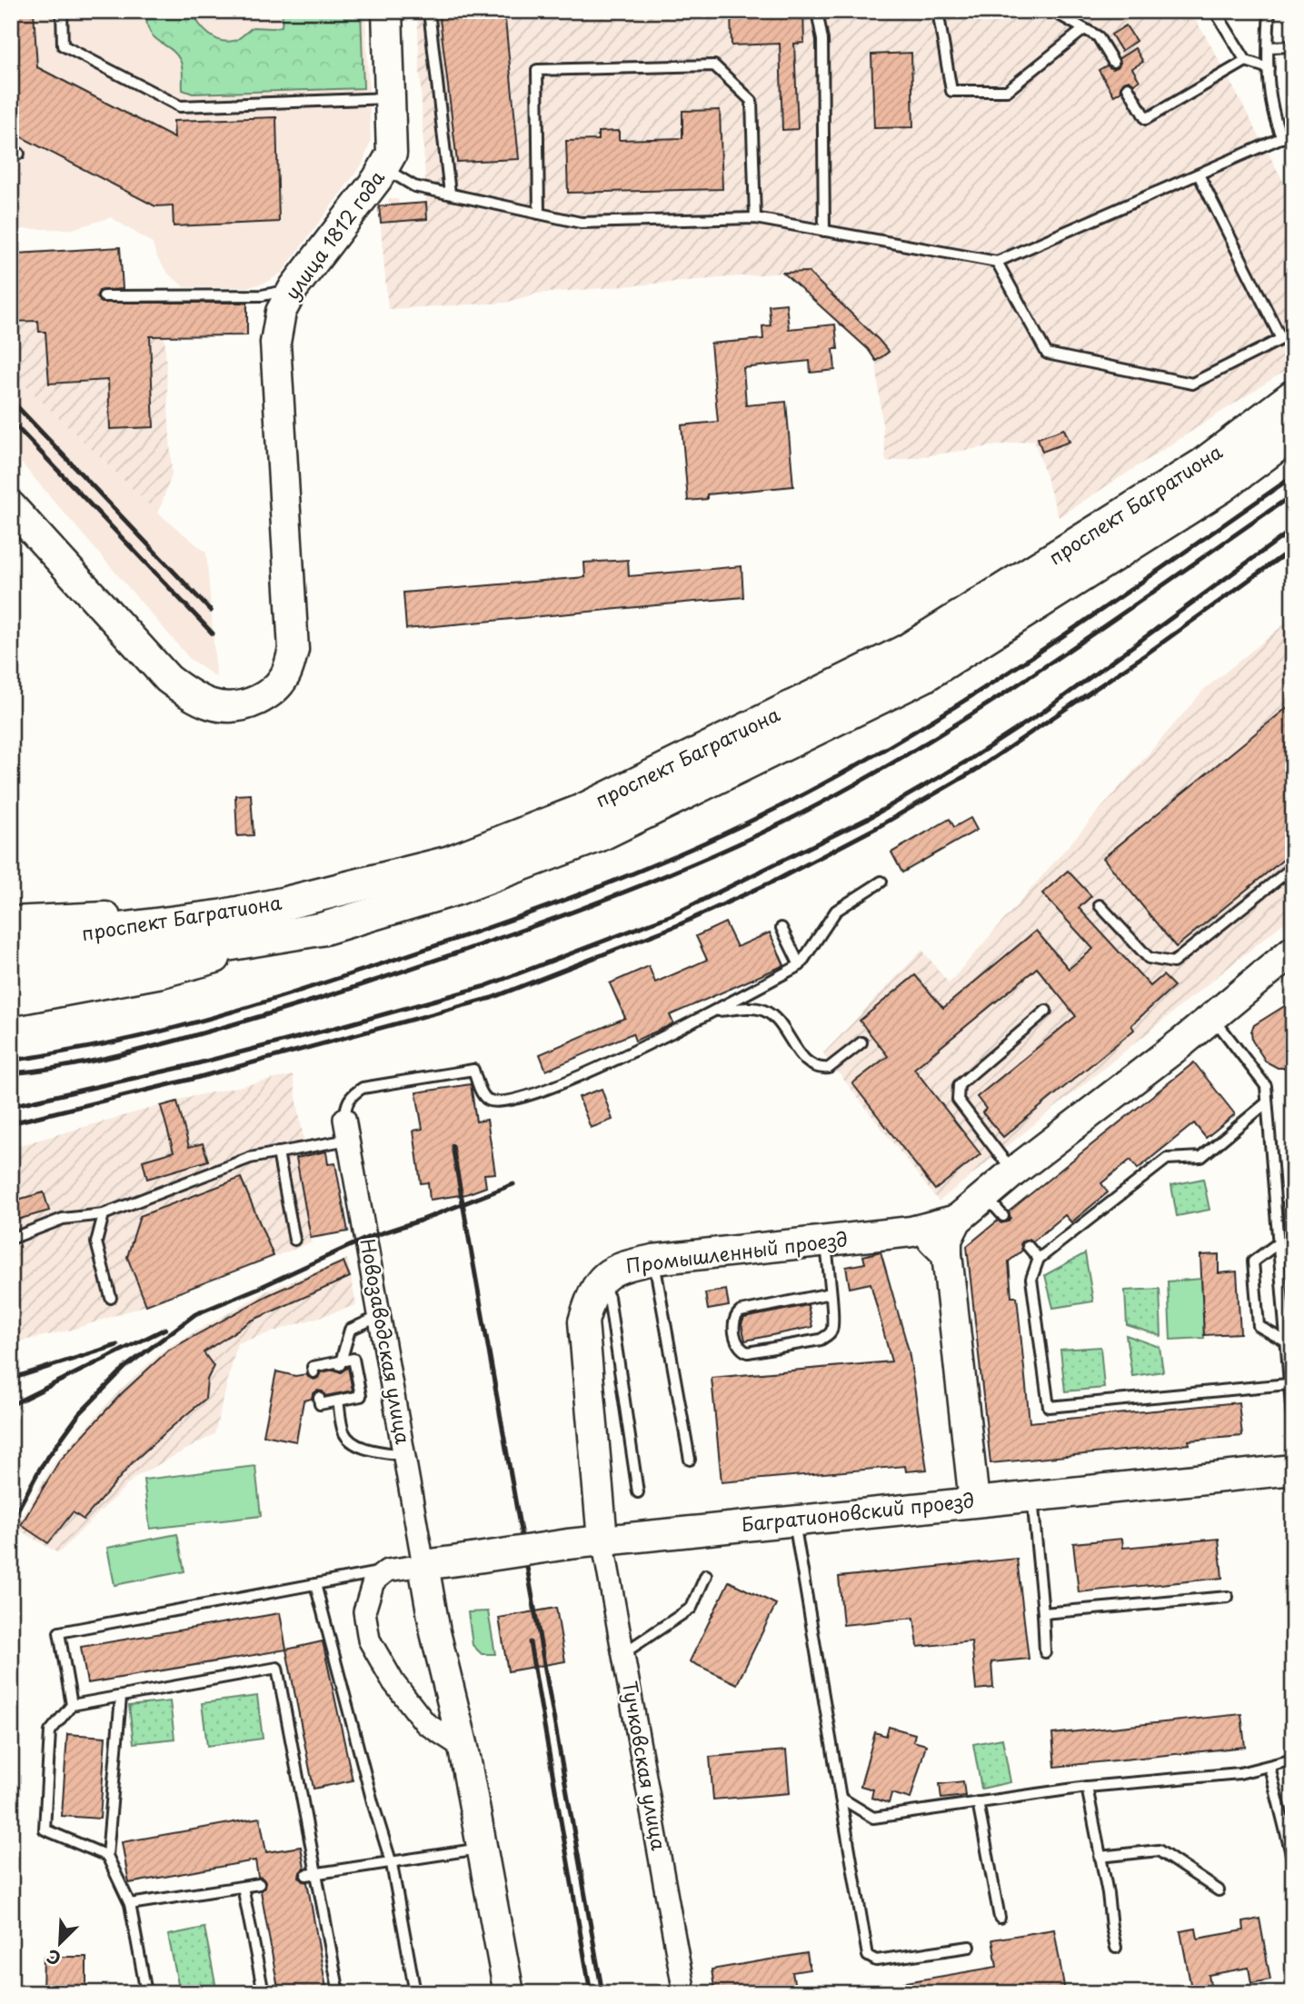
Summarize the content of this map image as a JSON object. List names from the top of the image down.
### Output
{
  "streets": {
    "main road": ["проспект Багратиона"],
    "street": [
      "улица 1812 года",
      "Промышленный проезд",
      "Новозаводская улица",
      "Багратионовский проезд",
      "Тучковская улица"
    ]
  },
  "crossings": [
    ["Промышленный проезд", "Багратионовский проезд"],
    ["Промышленный проезд", "Тучковская улица"],
    ["Новозаводская улица", "Багратионовский проезд"],
    ["Багратионовский проезд", "Тучковская улица"]
  ],
  "north": "bottom left"
}
